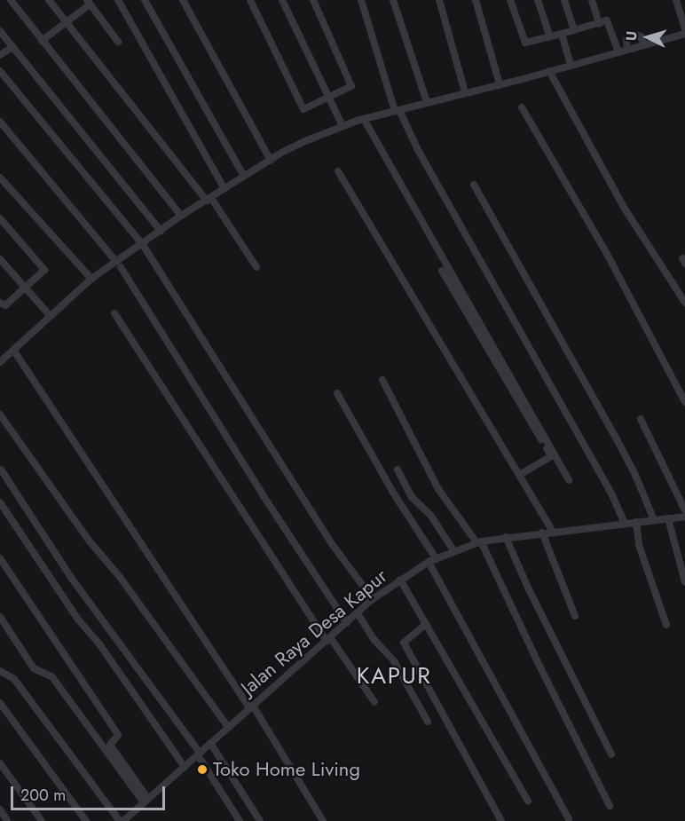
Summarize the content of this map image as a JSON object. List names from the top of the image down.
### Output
{
  "streets": {
    "street": ["Jalan Raya Desa Kapur"]
  },
  "districts": ["KAPUR"],
  "places": ["Toko Home Living"],
  "scale_bar": "200 m",
  "north": "left"
}
